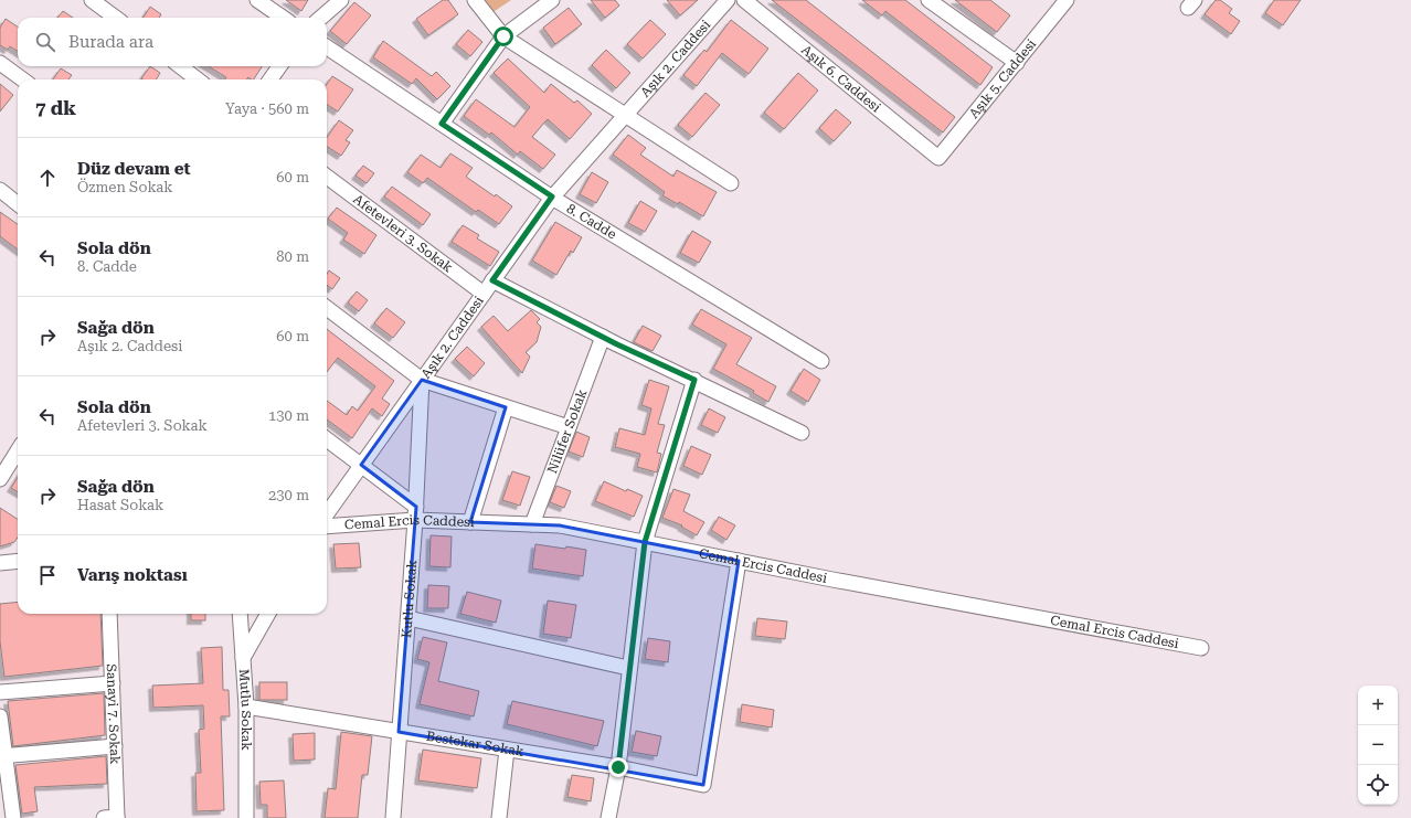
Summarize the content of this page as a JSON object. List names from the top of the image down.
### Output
{
  "streets": {
    "street": [
      "Aşık 2. Caddesi",
      "Aşık 6. Caddesi",
      "Aşık 5. Caddesi",
      "8. Cadde",
      "Afetevleri 3. Sokak",
      "Nilüfer Sokak",
      "Cemal Ercis Caddesi",
      "Kutlu Sokak",
      "Mutlu Sokak",
      "Sanayi 7. Sokak",
      "Bestekar Sokak"
    ]
  },
  "crossings": [
    ["Aşık 2. Caddesi", "8. Cadde"],
    ["Aşık 2. Caddesi", "Afetevleri 3. Sokak"],
    ["Aşık 2. Caddesi", "Kutlu Sokak"],
    ["Aşık 6. Caddesi", "Aşık 5. Caddesi"],
    ["Nilüfer Sokak", "Cemal Ercis Caddesi"],
    ["Cemal Ercis Caddesi", "Kutlu Sokak"],
    ["Cemal Ercis Caddesi", "Bestekar Sokak"],
    ["Kutlu Sokak", "Bestekar Sokak"],
    ["Mutlu Sokak", "Bestekar Sokak"]
  ],
  "page": {
    "search": "Burada ara",
    "heading": ["7 dk", "Yaya · 560 m"],
    "list": [
      ["Düz devam et", "Özmen Sokak", "60 m"],
      ["Sola dön", "8. Cadde", "80 m"],
      ["Sağa dön", "Aşık 2. Caddesi", "60 m"],
      ["Sola dön", "Afetevleri 3. Sokak", "130 m"],
      ["Sağa dön", "Hasat Sokak", "230 m"],
      "Varış noktası"
    ],
    "map_buttons": ["+", "−"]
  }
}
